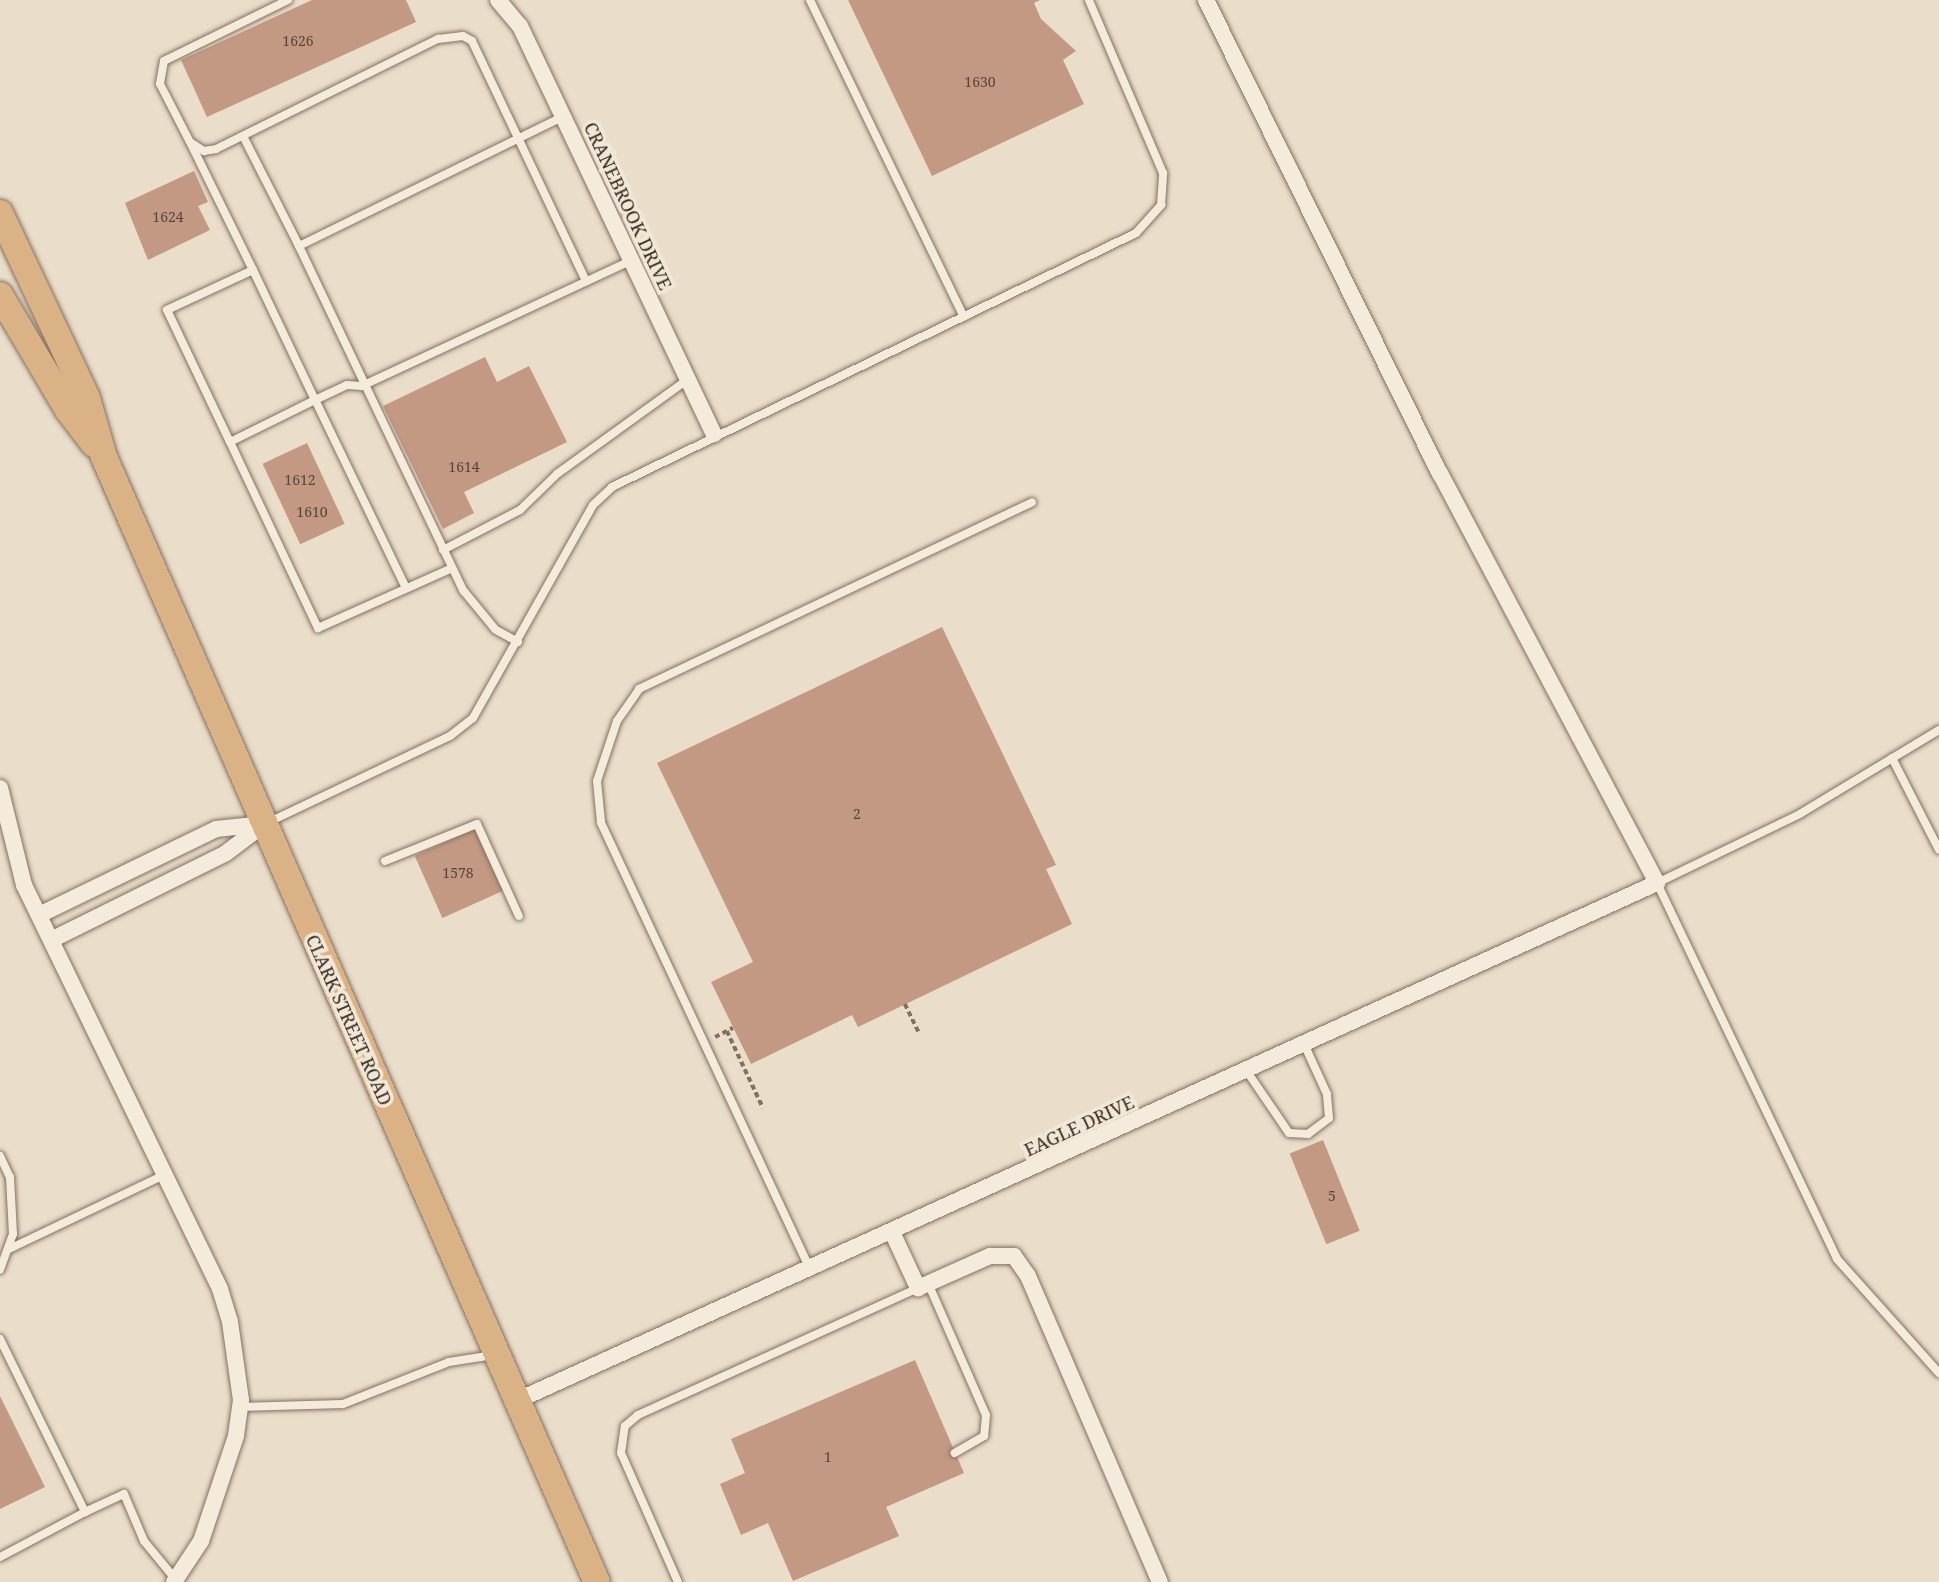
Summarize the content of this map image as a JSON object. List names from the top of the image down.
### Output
{
  "streets": {
    "highway": ["CLARK STREET ROAD"],
    "street": ["CRANEBROOK DRIVE", "EAGLE DRIVE"]
  },
  "crossings": [
    ["CLARK STREET ROAD", "EAGLE DRIVE"]
  ],
  "house_numbers": [
    "1626",
    "1630",
    "1624",
    "1614",
    "1612",
    "1610",
    "2",
    "1578",
    "5",
    "1"
  ]
}
